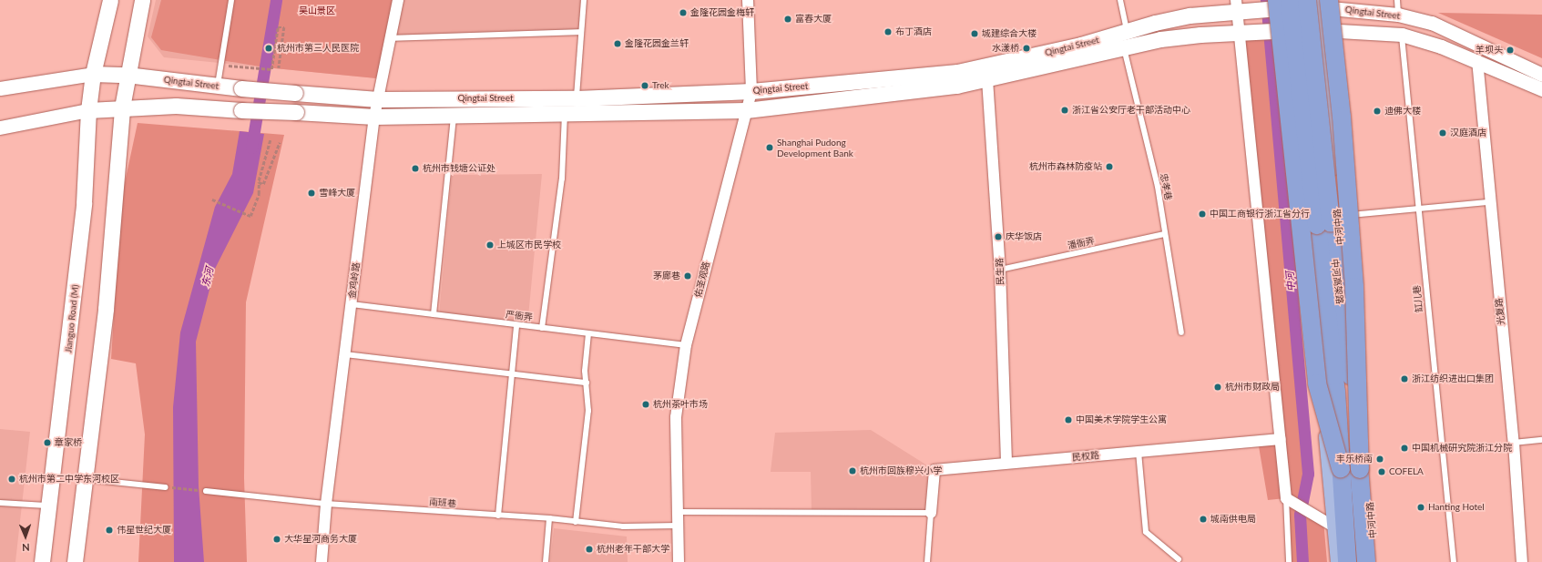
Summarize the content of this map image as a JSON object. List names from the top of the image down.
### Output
{
  "streets": {
    "main road": ["Qingtai Street", "中河中路", "Jianguo Road (M)"],
    "street": [
      "民生路",
      "佑圣观路",
      "金鸡岭路",
      "光复路",
      "民权路"
    ],
    "lane": [
      "忠孝巷",
      "潘衙弄",
      "缸儿巷",
      "严衙弄",
      "南班巷"
    ]
  },
  "crossings": [
    ["Qingtai Street", "忠孝巷"],
    ["Qingtai Street", "中河中路"],
    ["Qingtai Street", "民生路"],
    ["Qingtai Street", "佑圣观路"],
    ["Qingtai Street", "金鸡岭路"],
    ["Qingtai Street", "缸儿巷"],
    ["Qingtai Street", "光复路"],
    ["Qingtai Street", "Jianguo Road (M)"],
    ["忠孝巷", "潘衙弄"],
    ["潘衙弄", "民生路"],
    ["民生路", "民权路"],
    ["佑圣观路", "严衙弄"],
    ["佑圣观路", "南班巷"],
    ["金鸡岭路", "严衙弄"],
    ["金鸡岭路", "南班巷"]
  ],
  "water": ["东河", "中河"],
  "parks": ["吴山景区"],
  "places": [
    "金隆花园金梅轩",
    "富春大厦",
    "布丁酒店",
    "城建综合大楼",
    "金隆花园金兰轩",
    "杭州市第三人民医院",
    "水漾桥",
    "羊坝头",
    "Trek",
    "浙江省公安厅老干部活动中心",
    "迪佛大楼",
    "汉庭酒店",
    "Shanghai Pudong Development Bank",
    "杭州市森林防疫站",
    "杭州市钱塘公证处",
    "雪峰大厦",
    "中国工商银行浙江省分行",
    "庆华饭店",
    "上城区市民学校",
    "茅廊巷",
    "浙江纺织进出口集团",
    "杭州市财政局",
    "杭州茶叶市场",
    "中国美术学院学生公寓",
    "章家桥",
    "中国机械研究院浙江分院",
    "丰乐桥南",
    "杭州市回族穆兴小学",
    "COFELA",
    "杭州市第二中学东河校区",
    "Hanting Hotel",
    "城南供电局",
    "伟星世纪大厦",
    "大华星河商务大厦",
    "杭州老年干部大学"
  ],
  "north": "bottom"
}
